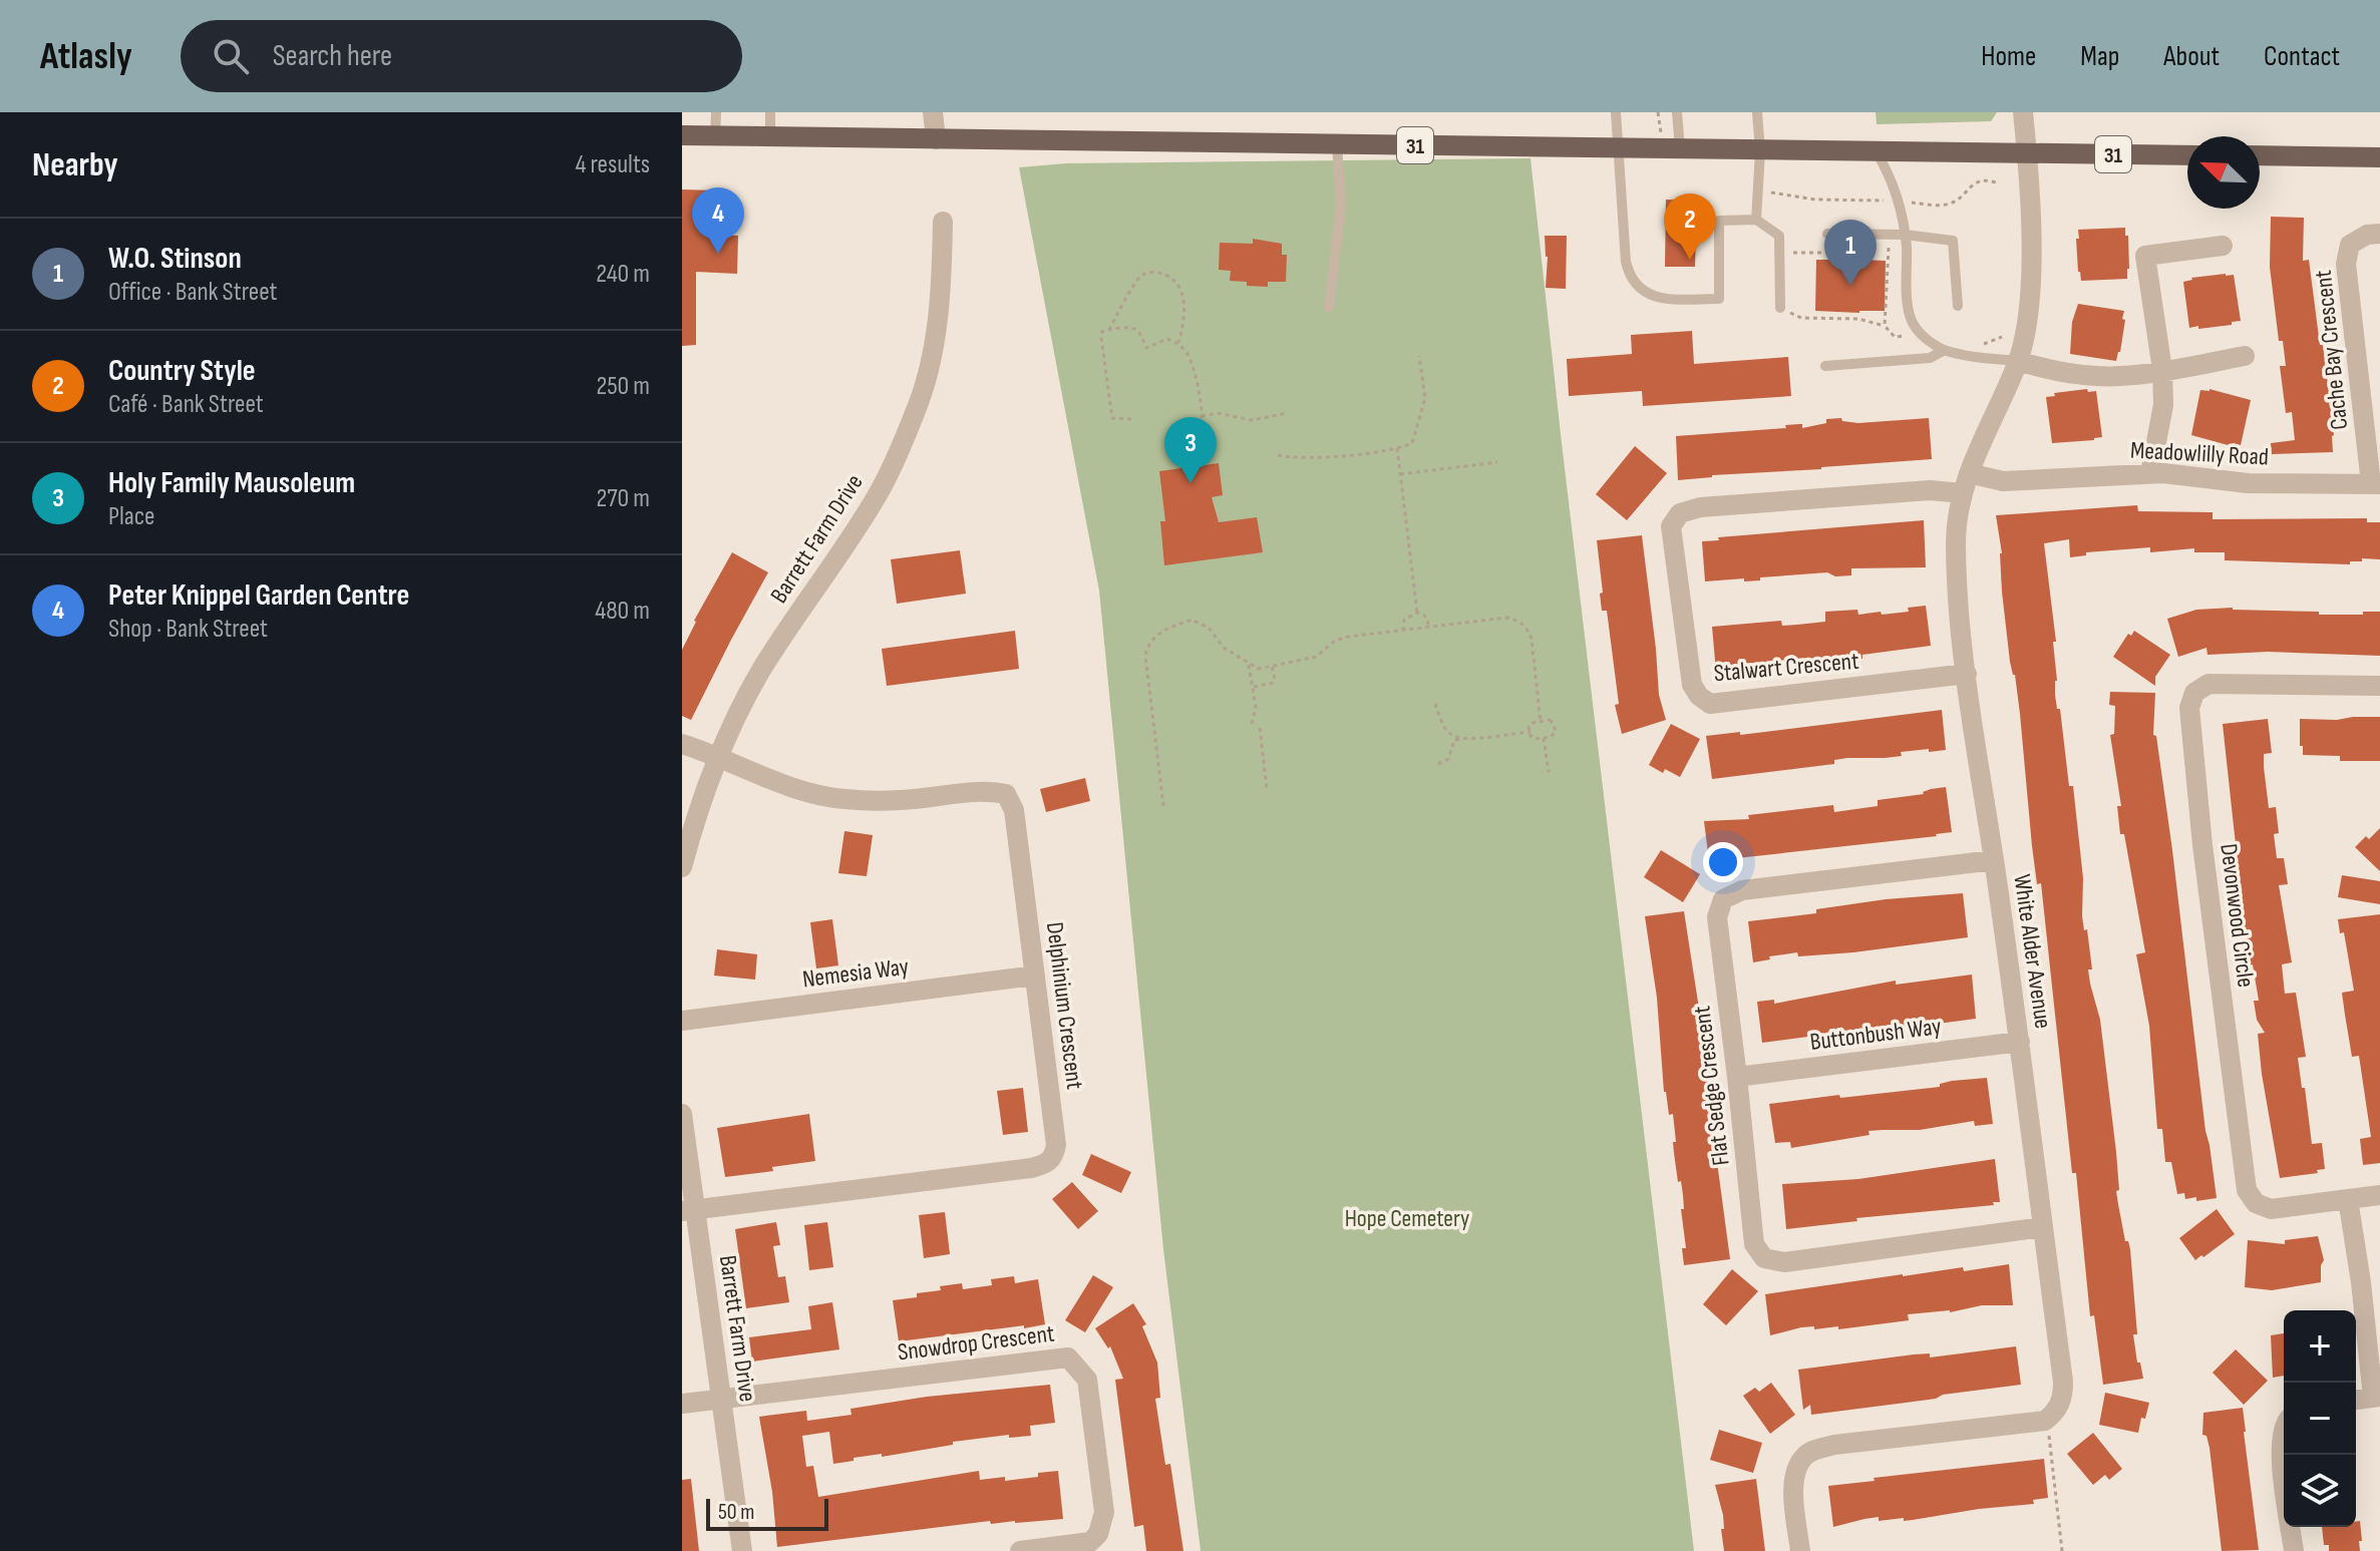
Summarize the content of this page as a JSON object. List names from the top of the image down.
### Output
{
  "streets": {
    "main road": ["31"],
    "street": [
      "Cache Bay Crescent",
      "Meadowlilly Road",
      "Barrett Farm Drive",
      "Stalwart Crescent",
      "Devonwood Circle",
      "White Alder Avenue",
      "Nemesia Way",
      "Delphinium Crescent",
      "Buttonbush Way",
      "Flat Sedge Crescent",
      "Snowdrop Crescent"
    ]
  },
  "crossings": [
    ["31", "White Alder Avenue"],
    ["Cache Bay Crescent", "Meadowlilly Road"],
    ["Meadowlilly Road", "Stalwart Crescent"],
    ["Meadowlilly Road", "White Alder Avenue"],
    ["Barrett Farm Drive", "Delphinium Crescent"],
    ["Barrett Farm Drive", "Snowdrop Crescent"],
    ["Stalwart Crescent", "White Alder Avenue"],
    ["White Alder Avenue", "Buttonbush Way"],
    ["White Alder Avenue", "Flat Sedge Crescent"],
    ["Nemesia Way", "Delphinium Crescent"],
    ["Buttonbush Way", "Flat Sedge Crescent"]
  ],
  "parks": ["Hope Cemetery"],
  "scale_bar": "50 m",
  "north": "top left",
  "page": {
    "header": "Atlasly",
    "search": "Search here",
    "nav": [
      "Home",
      "Map",
      "About",
      "Contact"
    ],
    "heading": ["Nearby", "4 results"],
    "pins": [
      "4",
      "2",
      "1",
      "3"
    ],
    "list": [
      {
        "mark": "1",
        "name": "W.O. Stinson",
        "note": "Office · Bank Street",
        "value": "240 m"
      },
      {
        "mark": "2",
        "name": "Country Style",
        "note": "Café · Bank Street",
        "value": "250 m"
      },
      {
        "mark": "3",
        "name": "Holy Family Mausoleum",
        "note": "Place",
        "value": "270 m"
      },
      {
        "mark": "4",
        "name": "Peter Knippel Garden Centre",
        "note": "Shop · Bank Street",
        "value": "480 m"
      }
    ],
    "map_buttons": ["+", "−"],
    "scale": "50 m"
  }
}
